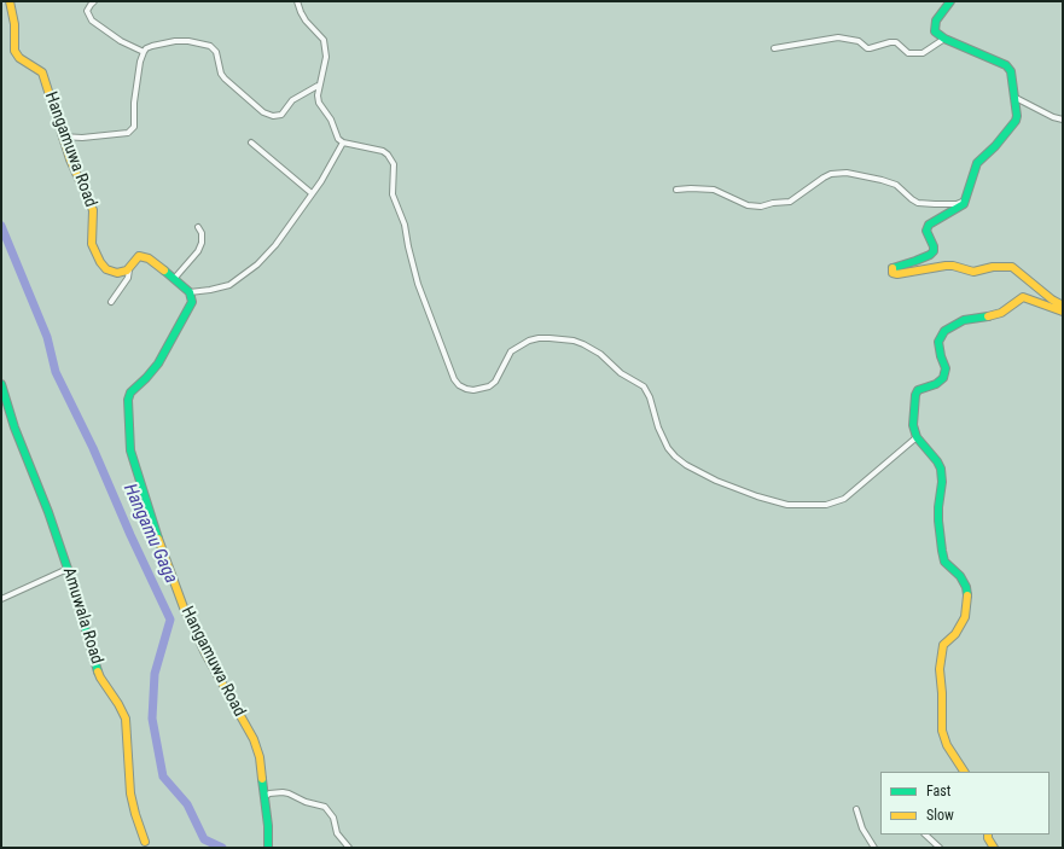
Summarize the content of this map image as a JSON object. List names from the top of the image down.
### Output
{
  "streets": {
    "street": ["Hangamuwa Road", "Amuwala Road"]
  },
  "water": ["Hangamu Gaga"],
  "legend": ["Fast", "Slow"]
}
